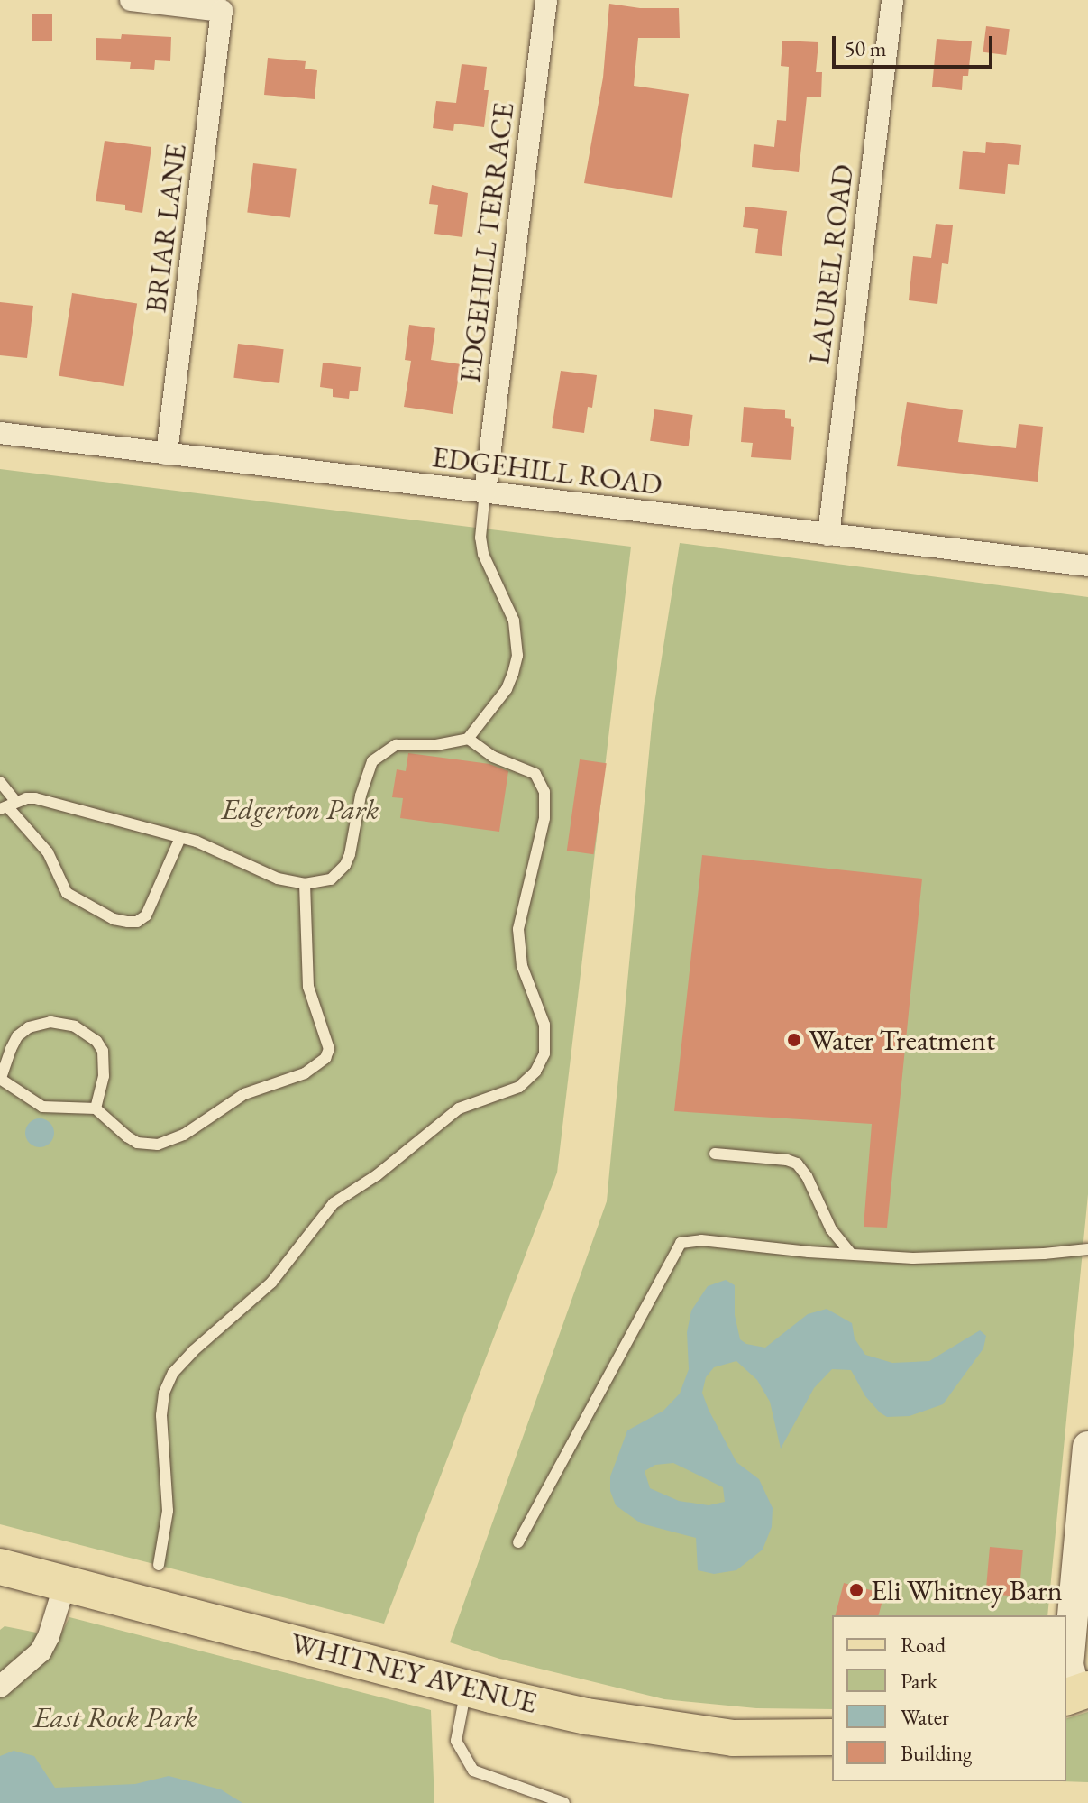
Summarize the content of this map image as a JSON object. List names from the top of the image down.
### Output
{
  "streets": {
    "main road": ["WHITNEY AVENUE"],
    "street": [
      "BRIAR LANE",
      "EDGEHILL TERRACE",
      "LAUREL ROAD",
      "EDGEHILL ROAD"
    ]
  },
  "crossings": [
    ["BRIAR LANE", "EDGEHILL ROAD"],
    ["EDGEHILL TERRACE", "EDGEHILL ROAD"],
    ["LAUREL ROAD", "EDGEHILL ROAD"]
  ],
  "parks": ["Edgerton Park", "East Rock Park"],
  "places": ["Water Treatment", "Eli Whitney Barn"],
  "legend": [
    "Road",
    "Park",
    "Water",
    "Building"
  ],
  "scale_bar": "50 m"
}
